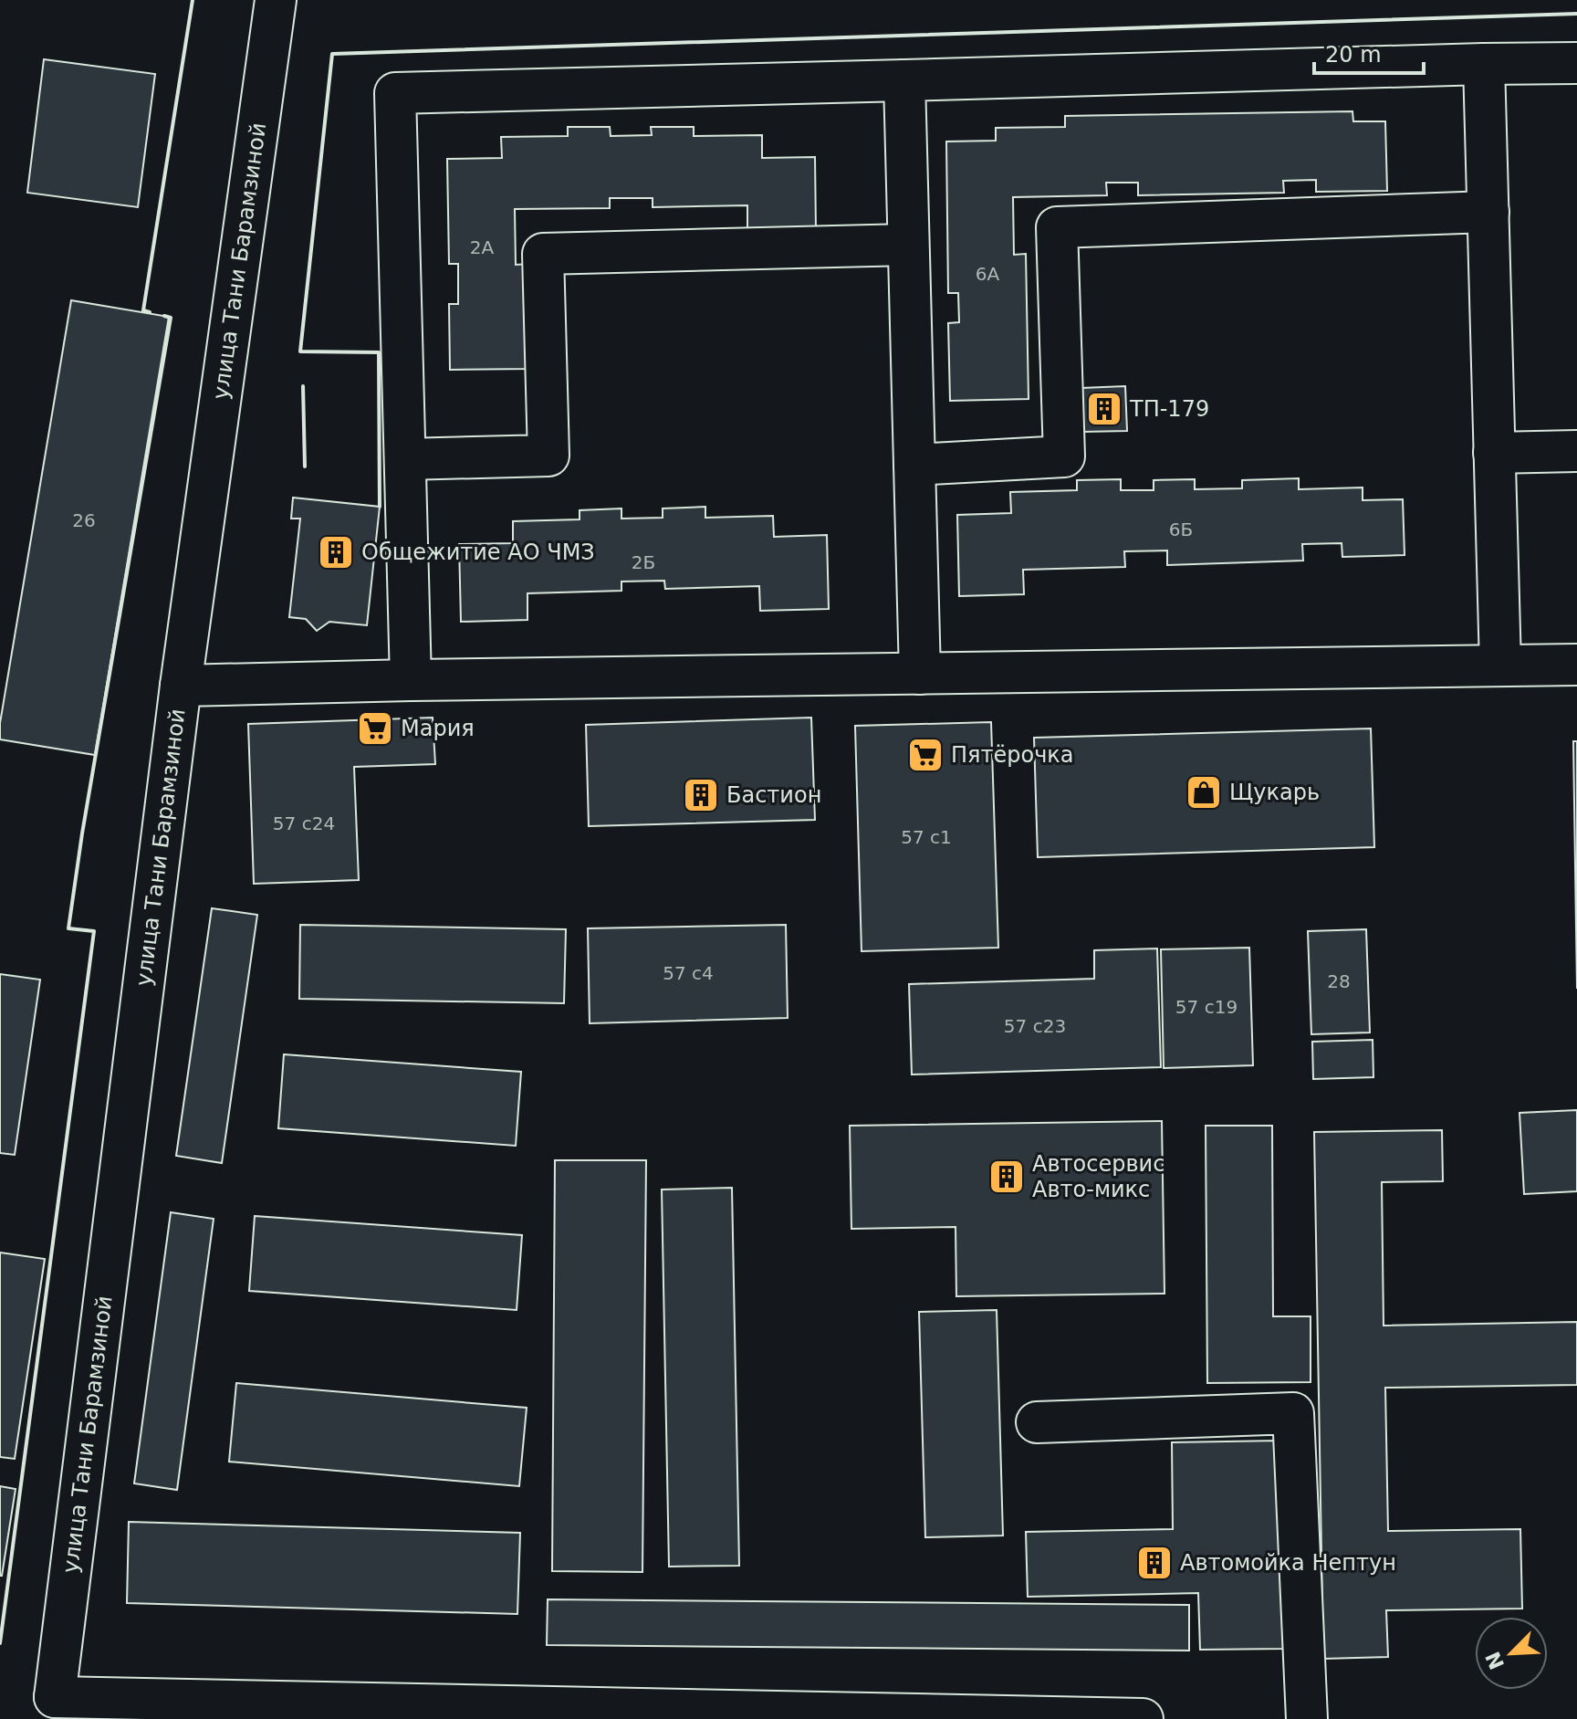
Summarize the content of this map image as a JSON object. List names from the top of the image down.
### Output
{
  "streets": {
    "street": ["улица Тани Барамзиной"]
  },
  "places": {
    "building": [
      "ТП-179",
      "Общежитие АО ЧМЗ",
      "Бастион",
      "Автосервис Авто-микс",
      "Автомойка Нептун"
    ],
    "supermarket": ["Мария", "Пятёрочка"],
    "shop": ["Щукарь"]
  },
  "house_numbers": [
    "2А",
    "6А",
    "26",
    "6Б",
    "2Б",
    "57 с24",
    "57 с1",
    "57 с4",
    "28",
    "57 с19",
    "57 с23"
  ],
  "scale_bar": "20 m",
  "north": "bottom left"
}
